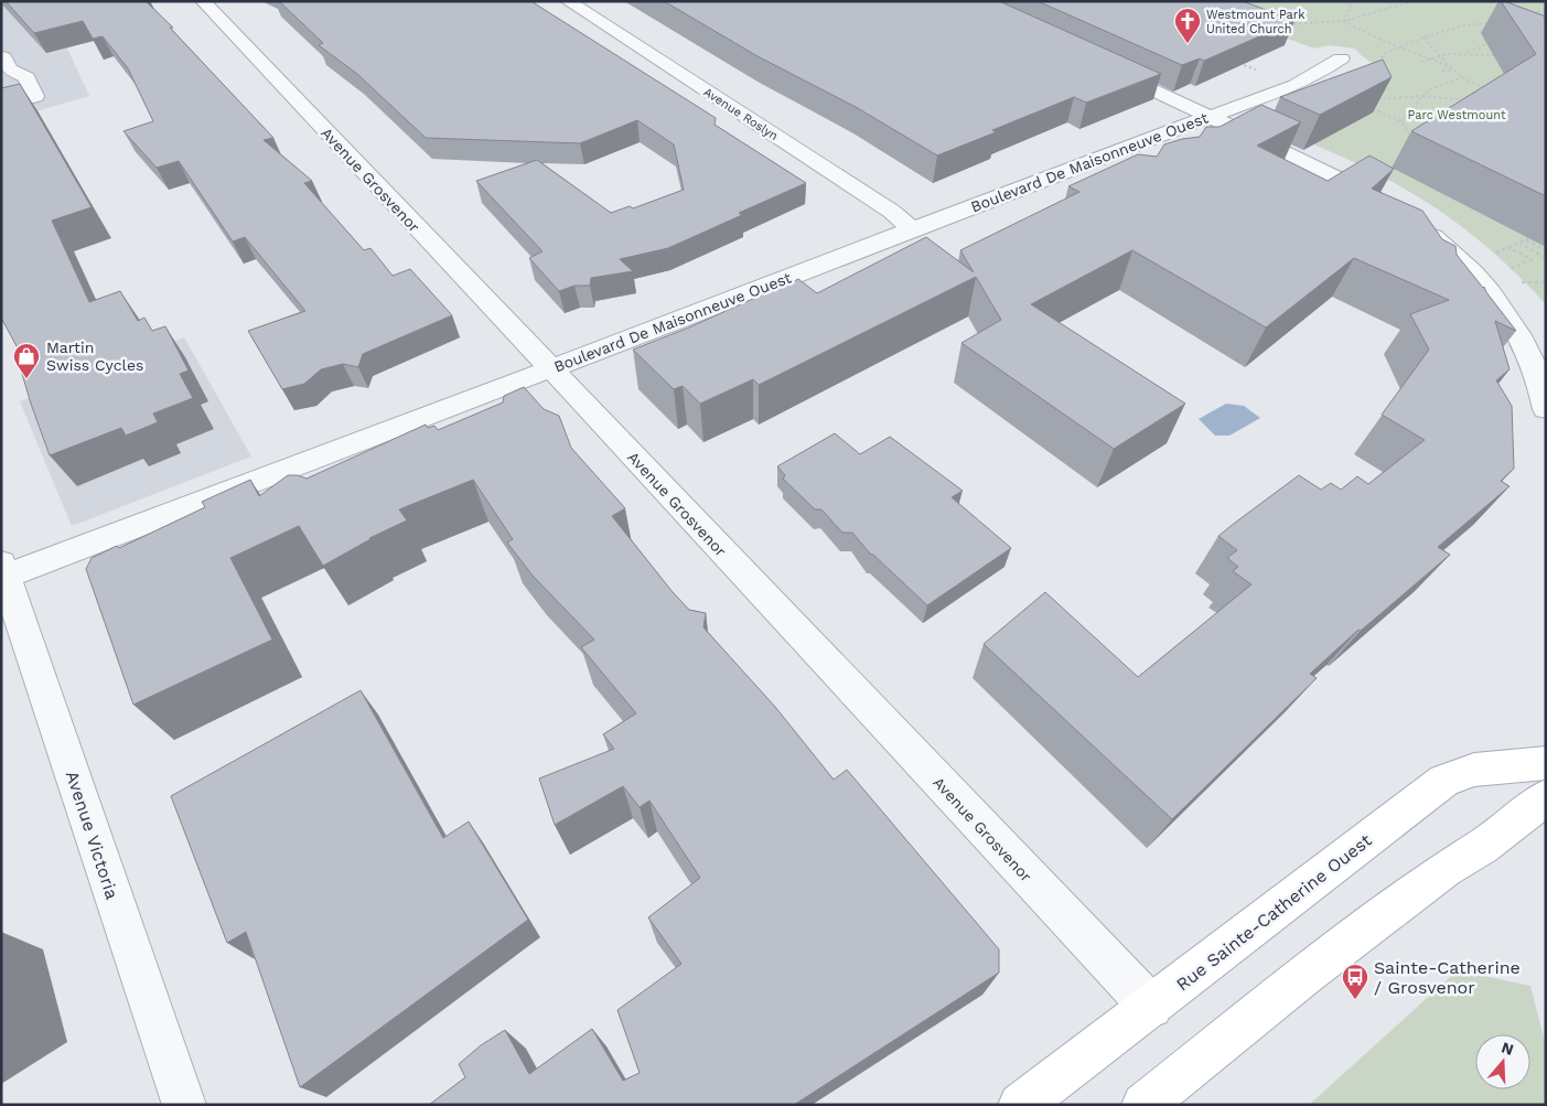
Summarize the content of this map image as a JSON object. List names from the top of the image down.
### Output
{
  "streets": {
    "main road": ["Rue Sainte-Catherine Ouest"],
    "street": [
      "Avenue Roslyn",
      "Boulevard De Maisonneuve Ouest",
      "Avenue Grosvenor",
      "Avenue Victoria"
    ]
  },
  "crossings": [
    ["Avenue Roslyn", "Boulevard De Maisonneuve Ouest"],
    ["Boulevard De Maisonneuve Ouest", "Avenue Grosvenor"],
    ["Boulevard De Maisonneuve Ouest", "Avenue Victoria"],
    ["Avenue Grosvenor", "Rue Sainte-Catherine Ouest"]
  ],
  "parks": ["Parc Westmount"],
  "places": {
    "church": ["Westmount Park United Church"],
    "shop": ["Martin Swiss Cycles"],
    "bus stop": ["Sainte-Catherine / Grosvenor"]
  },
  "north": "top"
}
